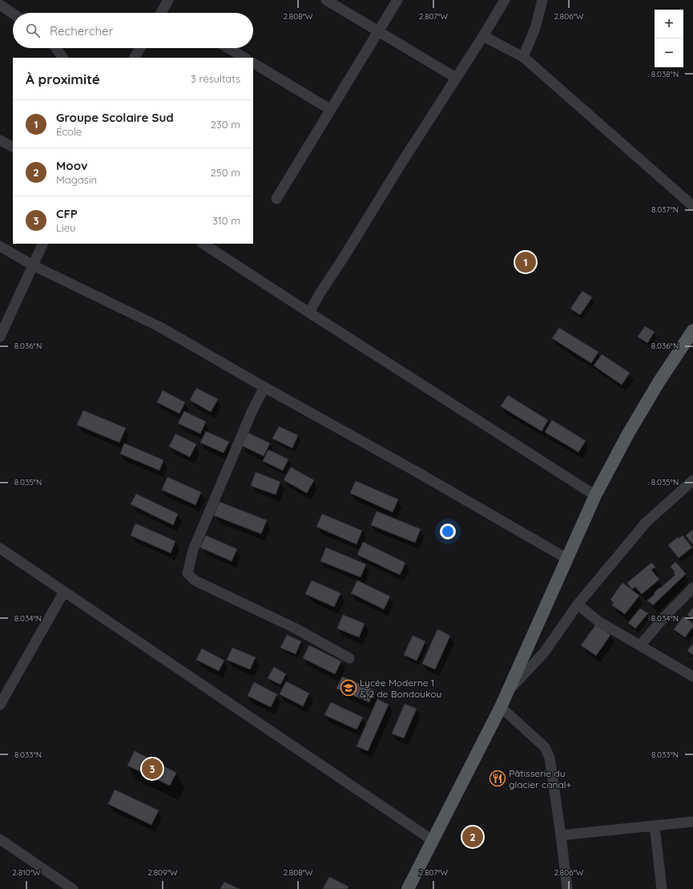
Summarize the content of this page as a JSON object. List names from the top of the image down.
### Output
{
  "places": {
    "school or university": ["Lycée Moderne 1 & 2 de Bondoukou"],
    "restaurant": ["Pâtisserie du glacier canal+"]
  },
  "page": {
    "map_buttons": ["+", "−"],
    "search": "Rechercher",
    "heading": ["À proximité", "3 résultats"],
    "list": [
      {
        "mark": "1",
        "name": "Groupe Scolaire Sud",
        "note": "École",
        "value": "230 m"
      },
      {
        "mark": "2",
        "name": "Moov",
        "note": "Magasin",
        "value": "250 m"
      },
      {
        "mark": "3",
        "name": "CFP",
        "note": "Lieu",
        "value": "310 m"
      }
    ],
    "pins": ["1", "3", "2"]
  },
  "coordinates": [
    "2.808°W",
    "2.807°W",
    "2.806°W",
    "8.038°N",
    "8.037°N",
    "8.036°N",
    "8.035°N",
    "8.034°N",
    "8.033°N",
    "2.810°W",
    "2.809°W"
  ]
}
